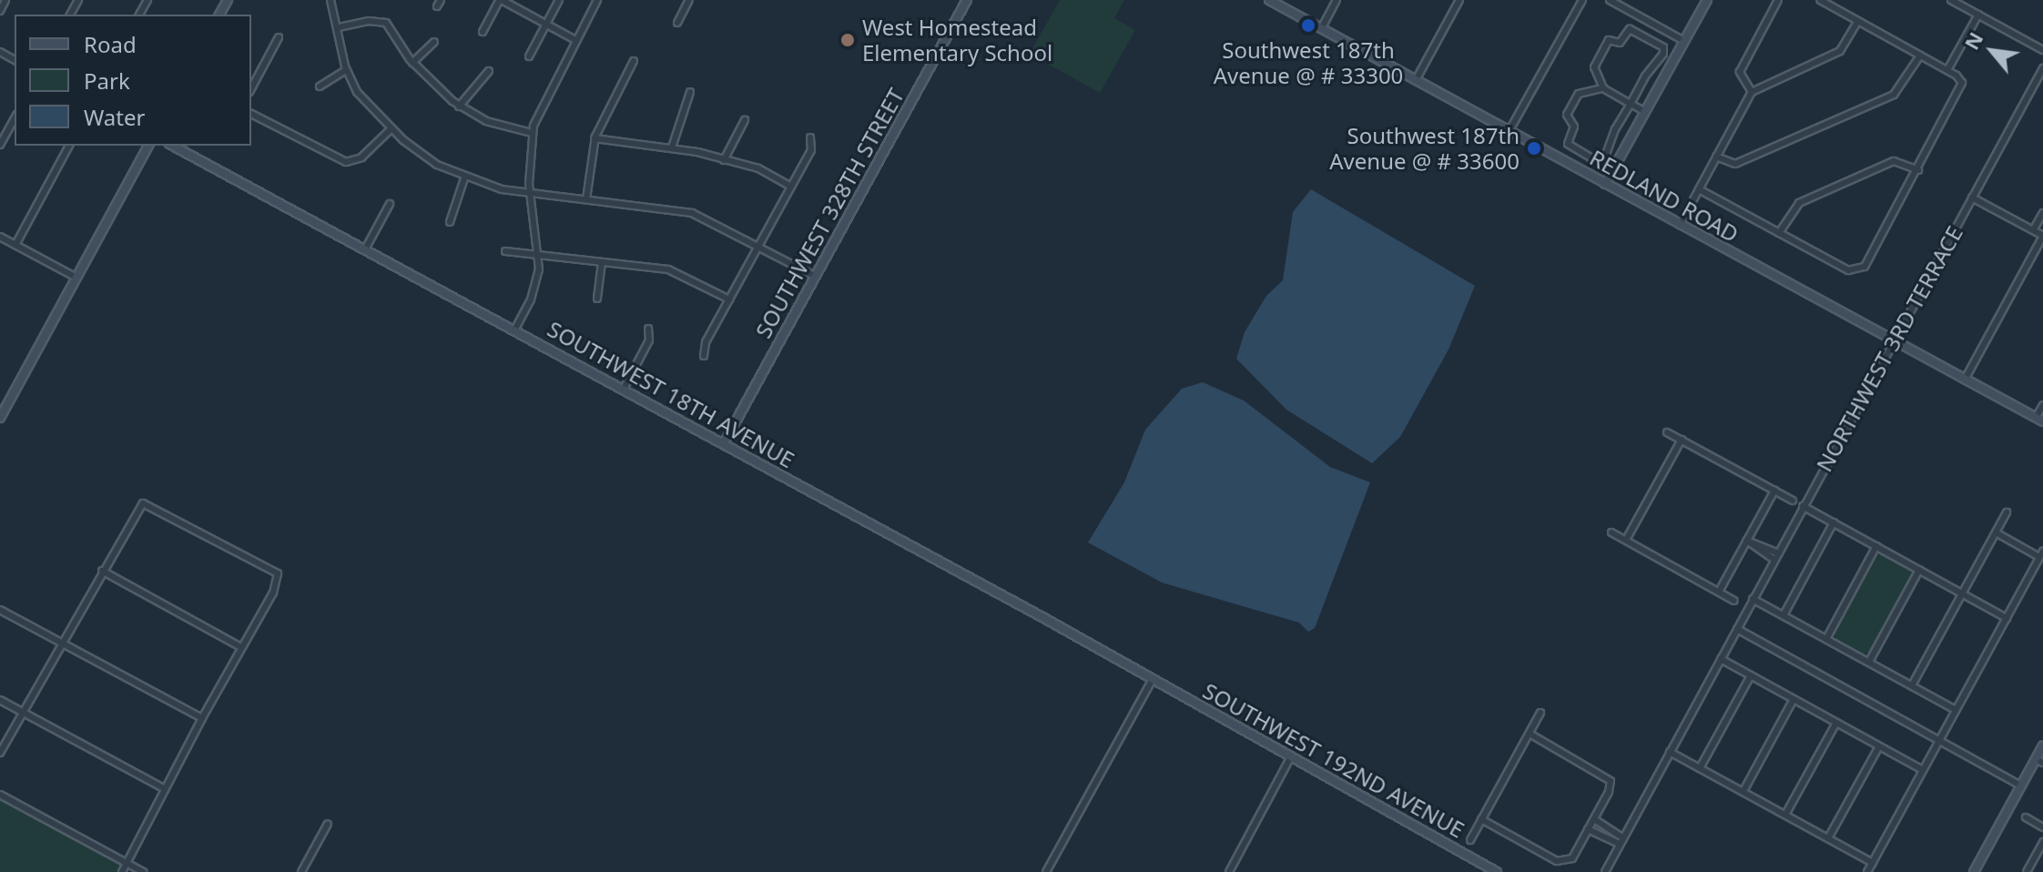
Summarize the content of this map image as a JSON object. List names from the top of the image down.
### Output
{
  "streets": {
    "street": [
      "REDLAND ROAD",
      "SOUTHWEST 328TH STREET",
      "NORTHWEST 3RD TERRACE",
      "SOUTHWEST 18TH AVENUE",
      "SOUTHWEST 192ND AVENUE"
    ]
  },
  "crossings": [
    ["REDLAND ROAD", "NORTHWEST 3RD TERRACE"],
    ["SOUTHWEST 328TH STREET", "SOUTHWEST 18TH AVENUE"],
    ["SOUTHWEST 18TH AVENUE", "SOUTHWEST 192ND AVENUE"]
  ],
  "places": ["Southwest 187th Avenue @ # 33300", "West Homestead Elementary School", "Southwest 187th Avenue @ # 33600"],
  "legend": ["Road", "Park", "Water"],
  "north": "top left"
}
